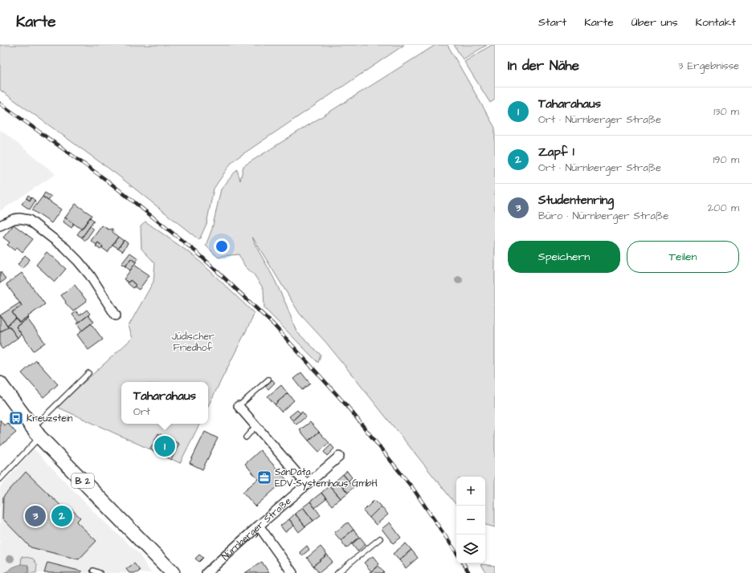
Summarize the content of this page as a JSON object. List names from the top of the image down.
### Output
{
  "streets": {
    "main road": ["B 2"],
    "street": ["Nürnberger Straße"]
  },
  "parks": ["Jüdischer Friedhof"],
  "places": {
    "bus stop": ["Kreuzstein"],
    "office": ["SanData EDV-Systemhaus GmbH"]
  },
  "page": {
    "header": "Karte",
    "nav": [
      "Start",
      "Karte",
      "Über uns",
      "Kontakt"
    ],
    "heading": ["In der Nähe", "3 Ergebnisse"],
    "list": [
      {
        "mark": "1",
        "name": "Taharahaus",
        "note": "Ort · Nürnberger Straße",
        "value": "130 m"
      },
      {
        "mark": "2",
        "name": "Zapf 1",
        "note": "Ort · Nürnberger Straße",
        "value": "190 m"
      },
      {
        "mark": "3",
        "name": "Studentenring",
        "note": "Büro · Nürnberger Straße",
        "value": "200 m"
      }
    ],
    "buttons": ["Speichern", "Teilen"],
    "popup": ["Taharahaus", "Ort"],
    "pins": ["1", "2", "3"],
    "map_buttons": ["+", "−"]
  }
}
